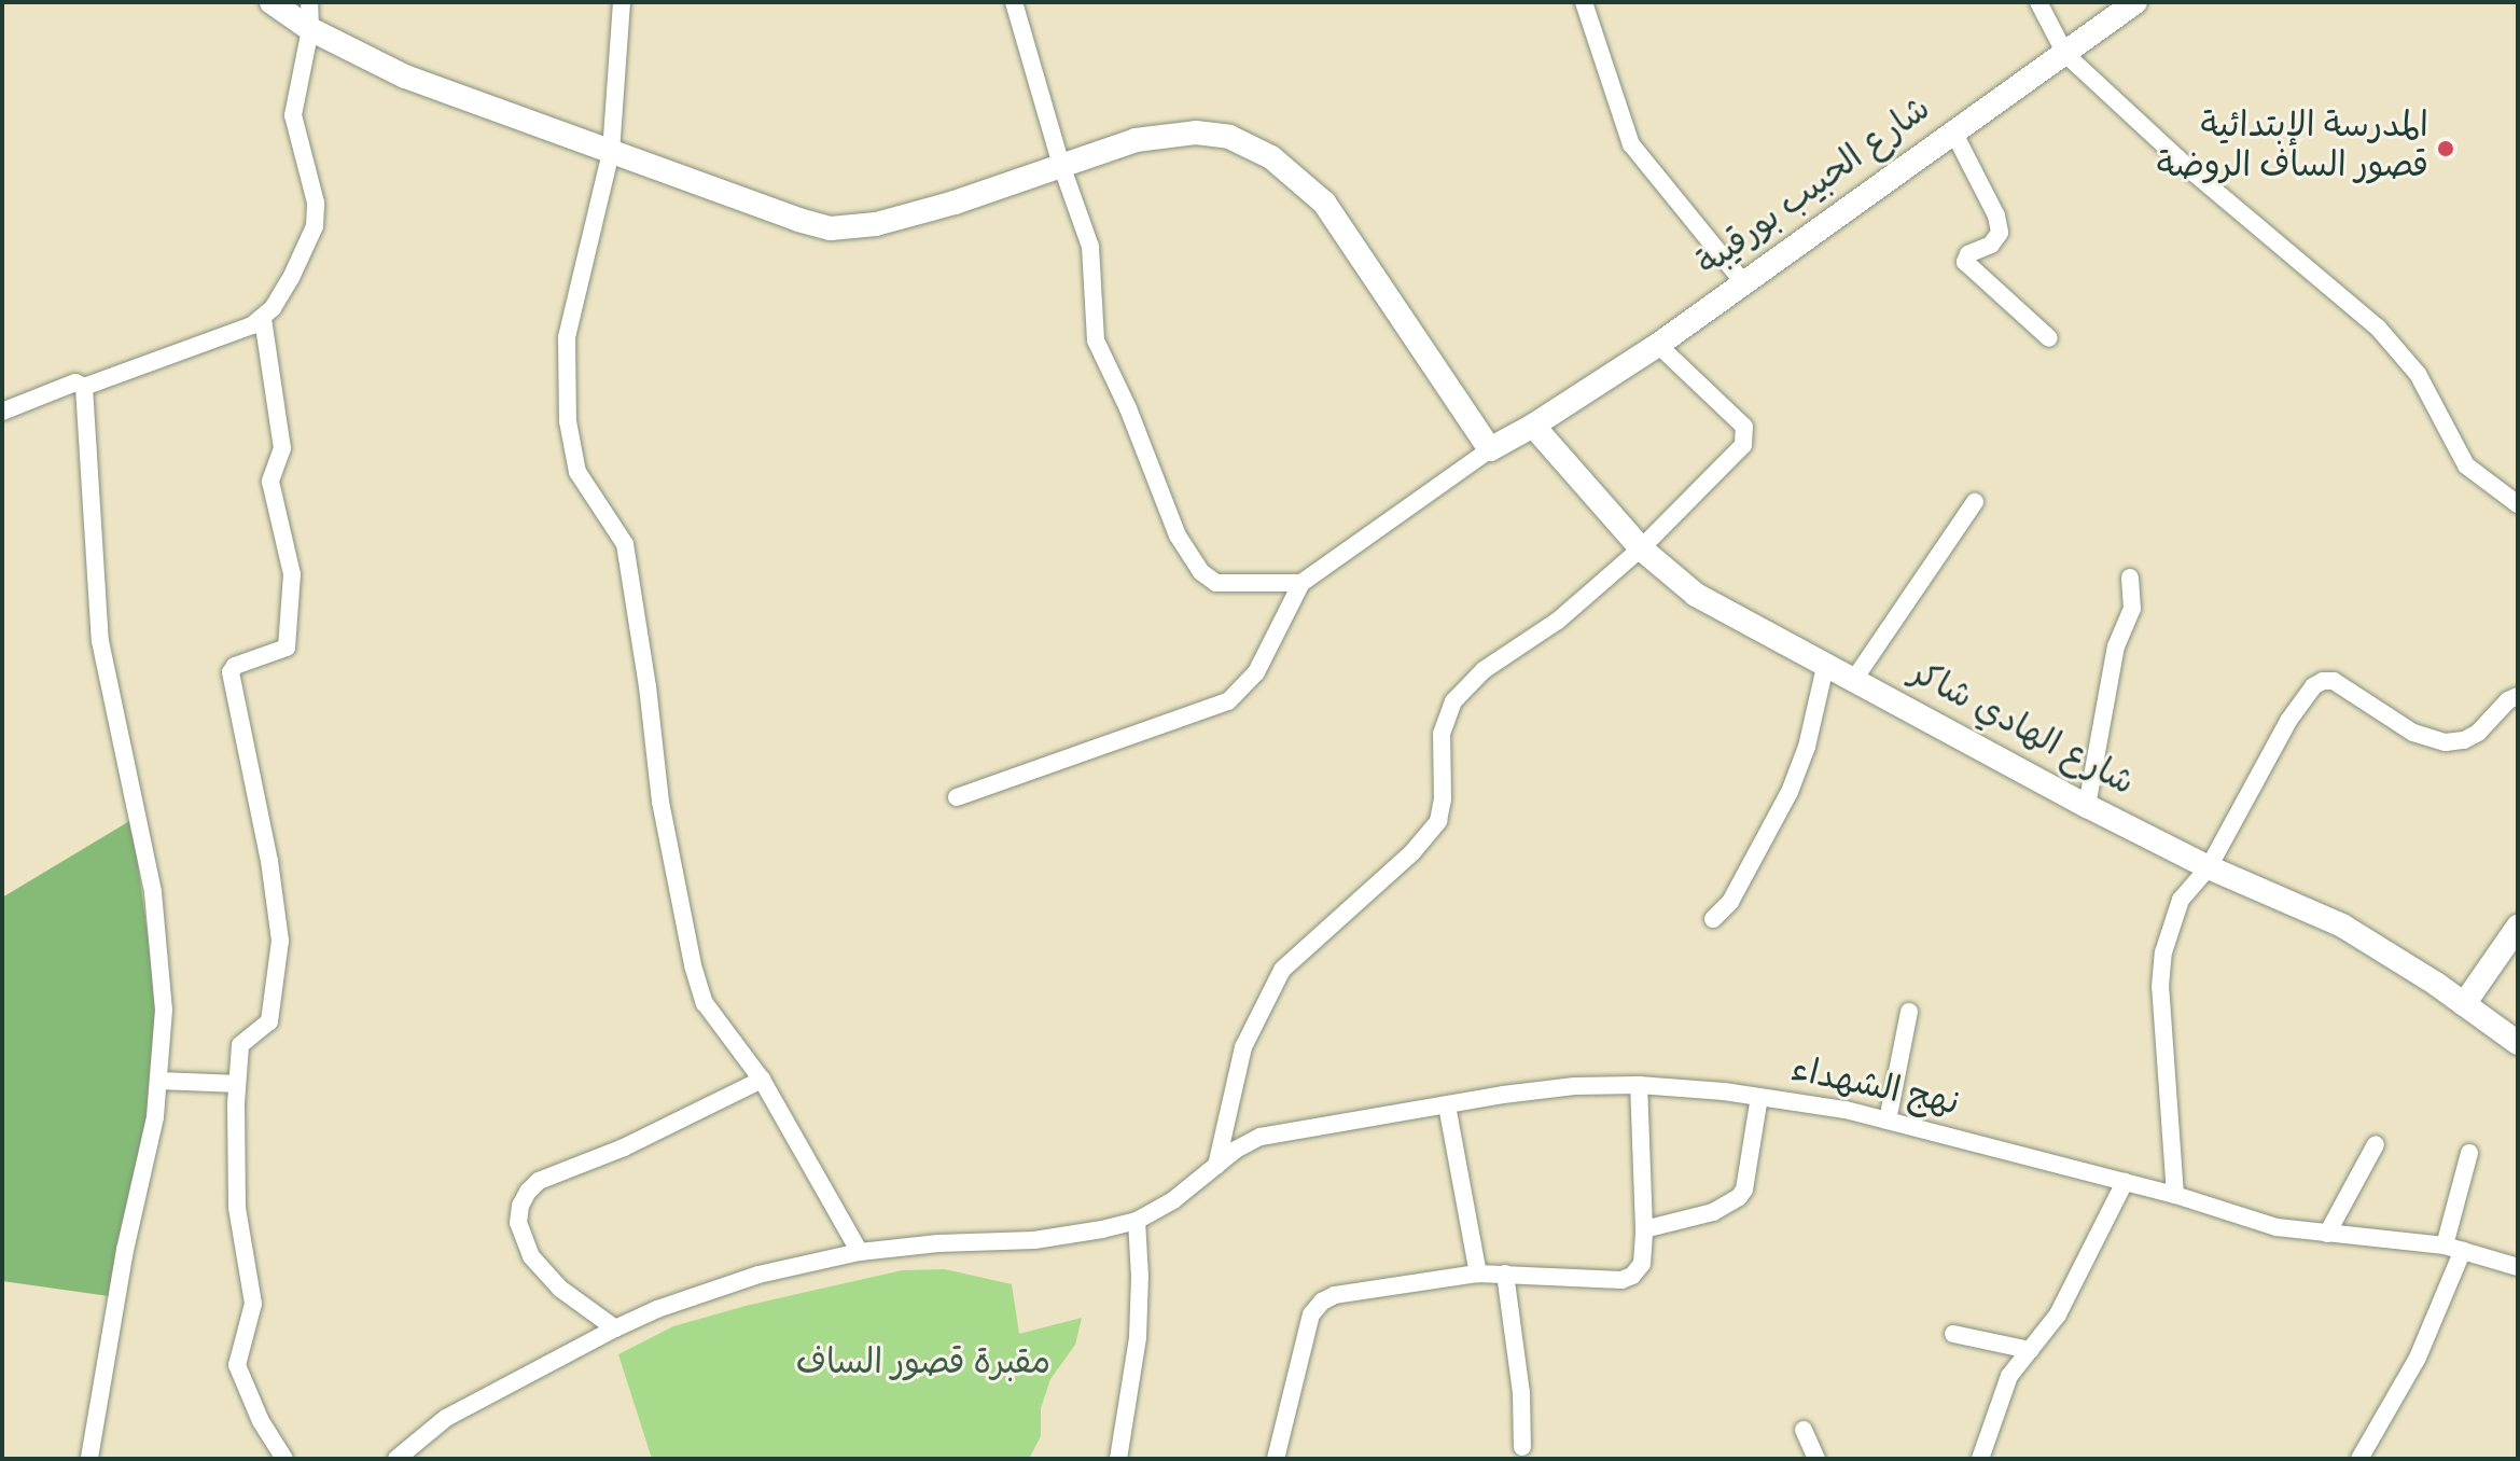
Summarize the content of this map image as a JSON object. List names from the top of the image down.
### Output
{
  "streets": {
    "street": ["شارع الحبيب بورقيبة", "شارع الهادي شاكر", "نهج الشهداء"]
  },
  "crossings": [
    ["شارع الحبيب بورقيبة", "شارع الهادي شاكر"]
  ],
  "parks": ["مقبرة قصور الساف"],
  "places": ["المدرسة الإبتدائية قصور الساف الروضة"]
}
